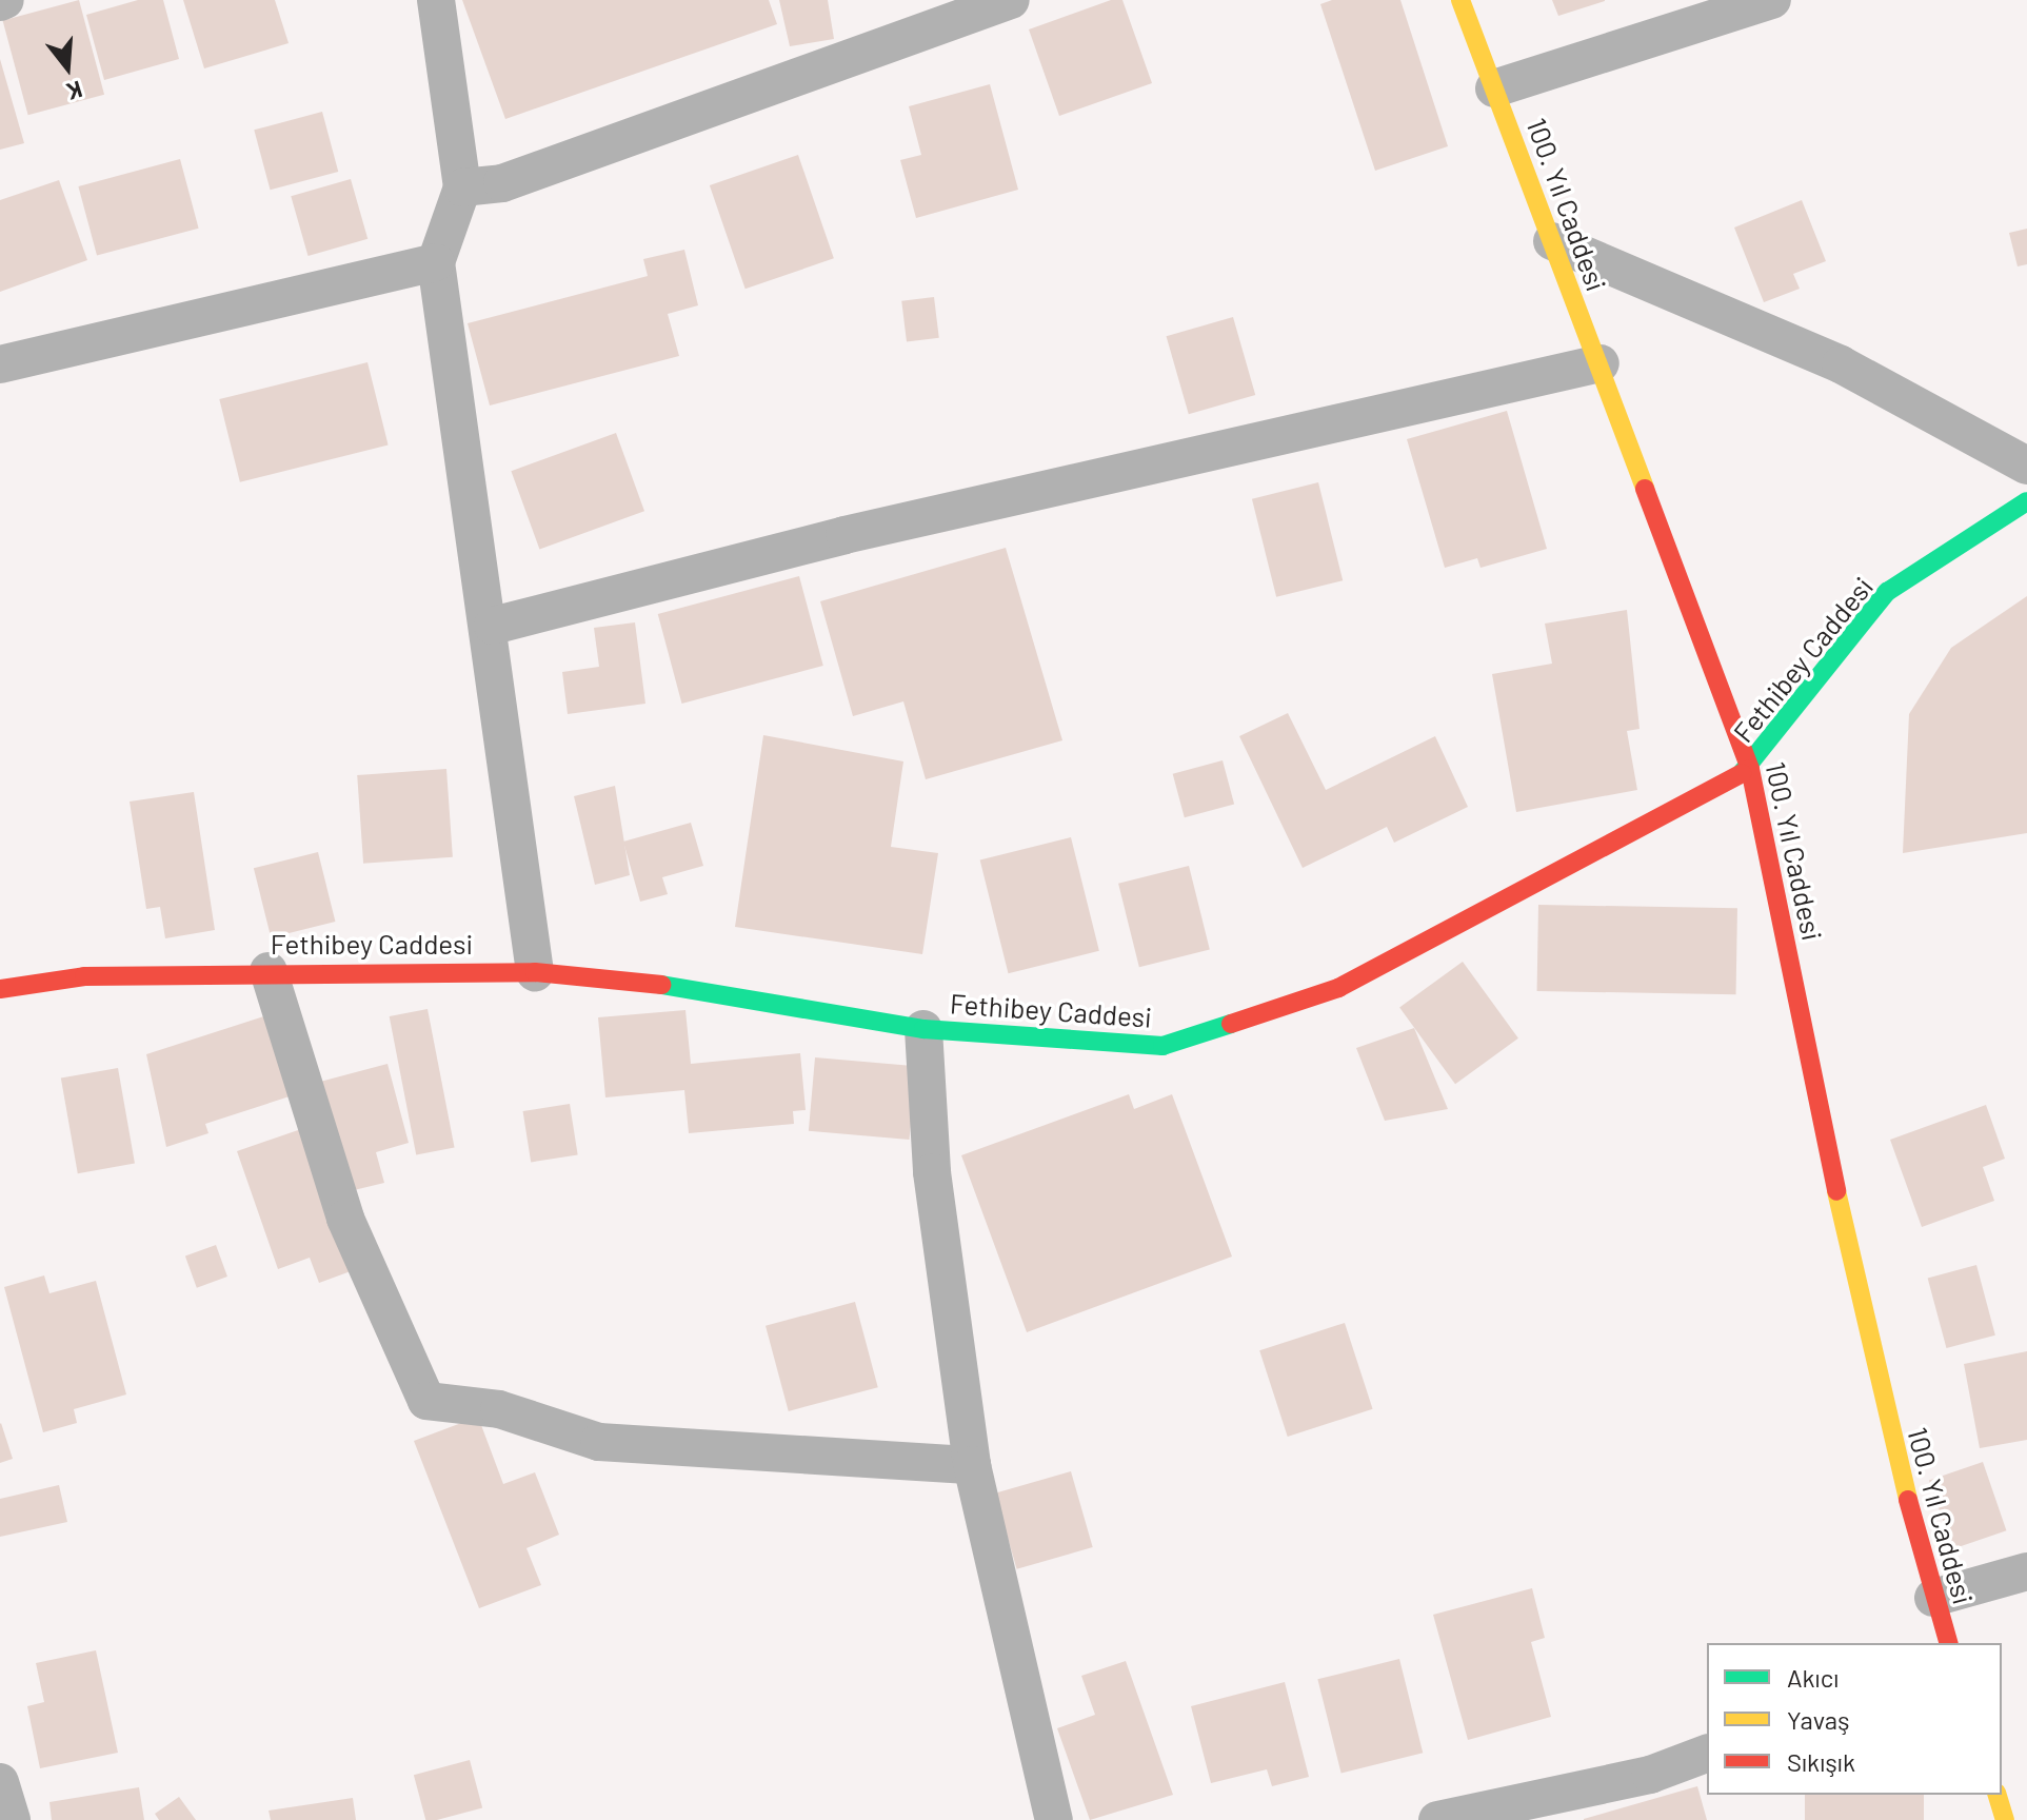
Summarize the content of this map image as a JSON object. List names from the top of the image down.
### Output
{
  "streets": {
    "street": ["100. Yıl Caddesi", "Fethibey Caddesi"]
  },
  "crossings": [
    ["100. Yıl Caddesi", "Fethibey Caddesi"]
  ],
  "legend": ["Akıcı", "Yavaş", "Sıkışık"],
  "north": "bottom"
}
